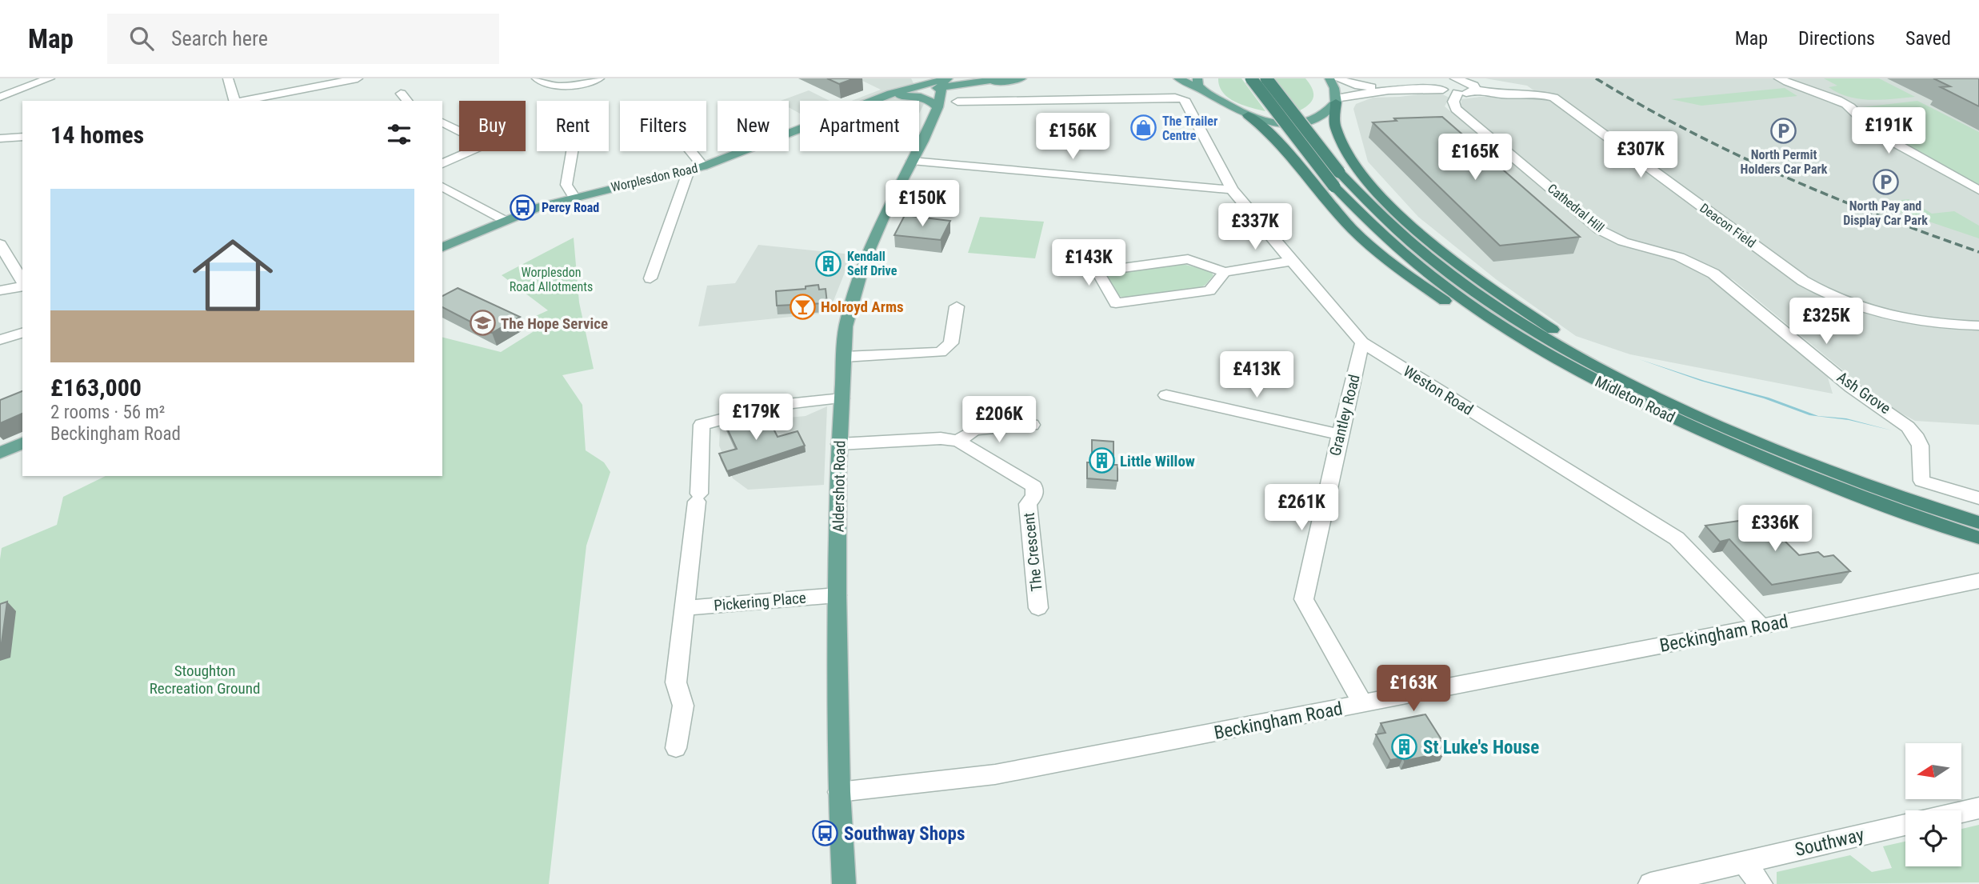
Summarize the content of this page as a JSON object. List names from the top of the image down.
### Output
{
  "streets": {
    "highway": ["Midleton Road"],
    "main road": ["Worplesdon Road", "Aldershot Road"],
    "street": [
      "Cathedral Hill",
      "Deacon Field",
      "Weston Road",
      "Ash Grove",
      "Grantley Road",
      "The Crescent",
      "Pickering Place",
      "Beckingham Road",
      "Southway"
    ]
  },
  "crossings": [
    ["Worplesdon Road", "Aldershot Road"],
    ["Cathedral Hill", "Ash Grove"],
    ["Weston Road", "Grantley Road"],
    ["Weston Road", "Beckingham Road"],
    ["Grantley Road", "Beckingham Road"],
    ["Aldershot Road", "The Crescent"],
    ["Aldershot Road", "Pickering Place"],
    ["Aldershot Road", "Beckingham Road"]
  ],
  "parks": ["Worplesdon Road Allotments", "Stoughton Recreation Ground"],
  "places": {
    "shop": ["The Trailer Centre"],
    "parking": ["North Permit Holders Car Park", "North Pay and Display Car Park"],
    "bus stop": ["Percy Road", "Southway Shops"],
    "building": ["Kendall Self Drive", "Little Willow", "St Luke's House"],
    "bar": ["Holroyd Arms"],
    "school or university": ["The Hope Service"]
  },
  "north": "left",
  "page": {
    "header": "Map",
    "search": "Search here",
    "nav": ["Map", "Directions", "Saved"],
    "chip": [
      "Buy",
      "Rent",
      "Filters",
      "New",
      "Apartment"
    ],
    "heading": "14 homes",
    "price": [
      "£191K",
      "£156K",
      "£307K",
      "£165K",
      "£150K",
      "£337K",
      "£143K",
      "£325K",
      "£413K",
      "£179K",
      "£206K",
      "£261K",
      "£336K",
      "£163K"
    ],
    "list": [
      {
        "name": "£163,000",
        "note": "2 rooms · 56 m² · Beckingham Road"
      }
    ]
  }
}
